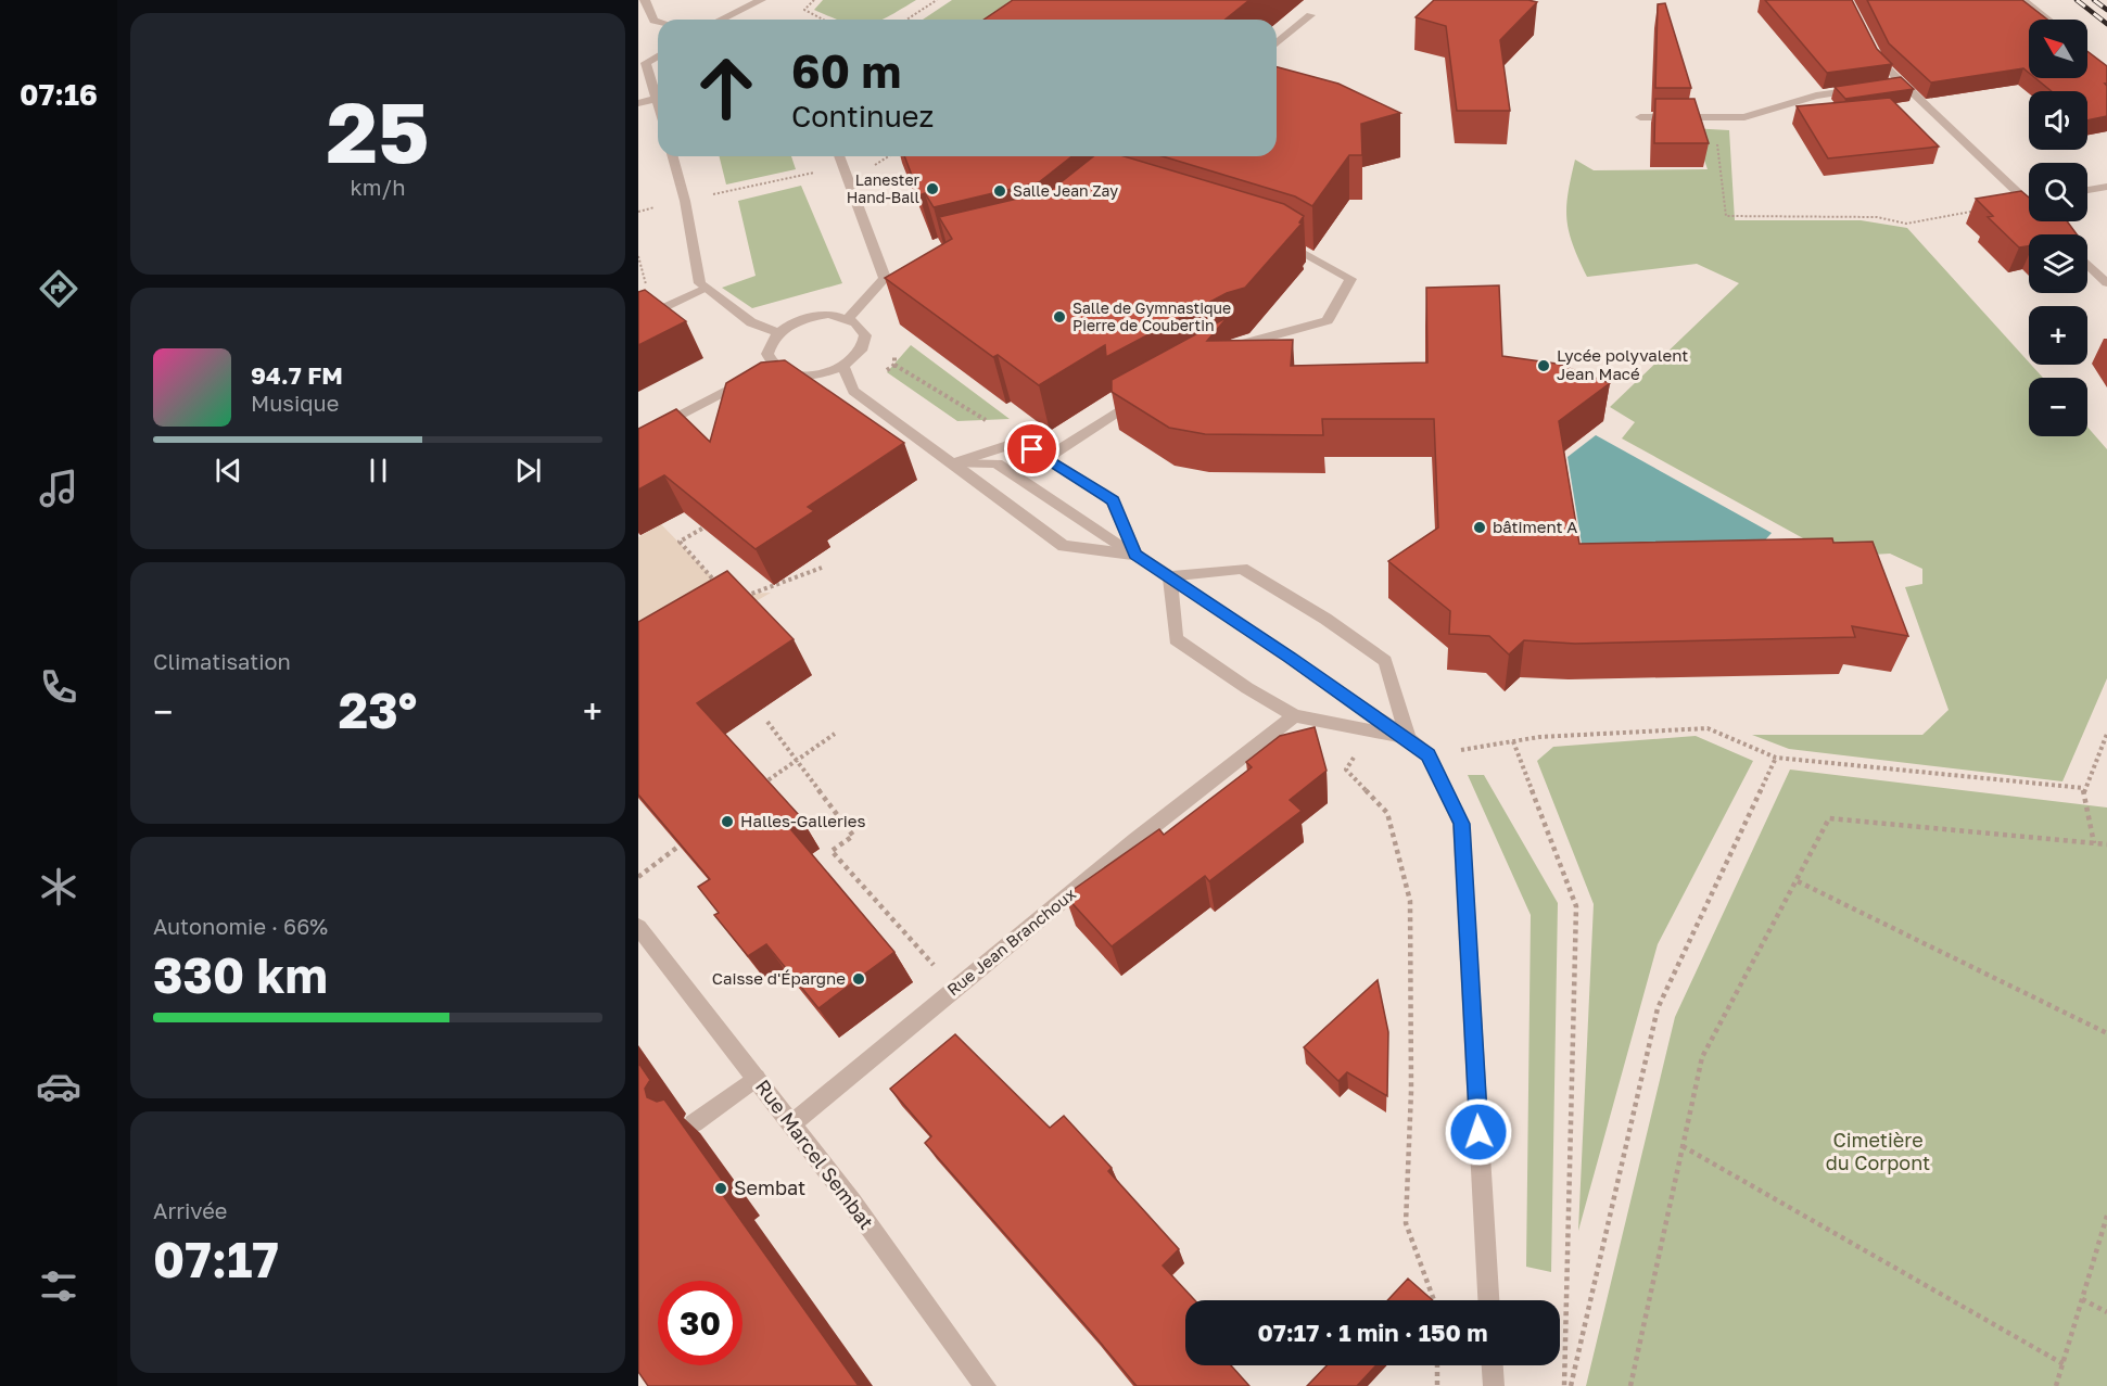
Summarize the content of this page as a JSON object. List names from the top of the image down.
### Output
{
  "streets": {
    "street": ["Rue Jean Branchoux", "Rue Marcel Sembat"]
  },
  "crossings": [
    ["Rue Jean Branchoux", "Rue Marcel Sembat"]
  ],
  "parks": ["Cimetière du Corpont"],
  "places": [
    "Lanester Hand-Ball",
    "Salle Jean Zay",
    "Salle de Gymnastique Pierre de Coubertin",
    "Lycée polyvalent Jean Macé",
    "bâtiment A",
    "Halles-Galleries",
    "Caisse d'Épargne",
    "Sembat"
  ],
  "north": "top left",
  "page": {
    "tabs": "07:16",
    "tile": [
      ["25", "km/h"],
      "Climatisation",
      ["Autonomie · 66%", "330 km"],
      ["Arrivée", "07:17"]
    ],
    "map_buttons": ["+", "−"],
    "turn": ["60 m", "Continuez"],
    "song": ["94.7 FM", "Musique"],
    "heat": ["−", "23°", "+"],
    "limit": "30",
    "trip": "07:17 · 1 min · 150 m"
  }
}
